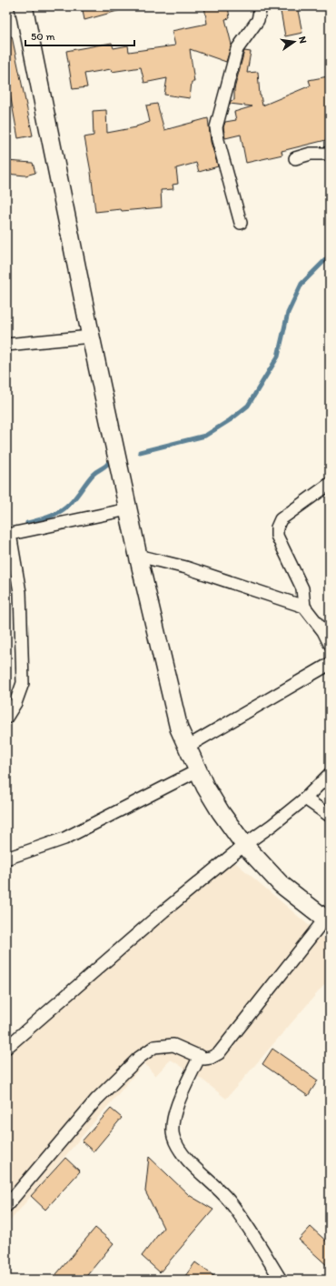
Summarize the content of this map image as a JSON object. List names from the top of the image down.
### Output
{
  "scale_bar": "50 m",
  "north": "right"
}
